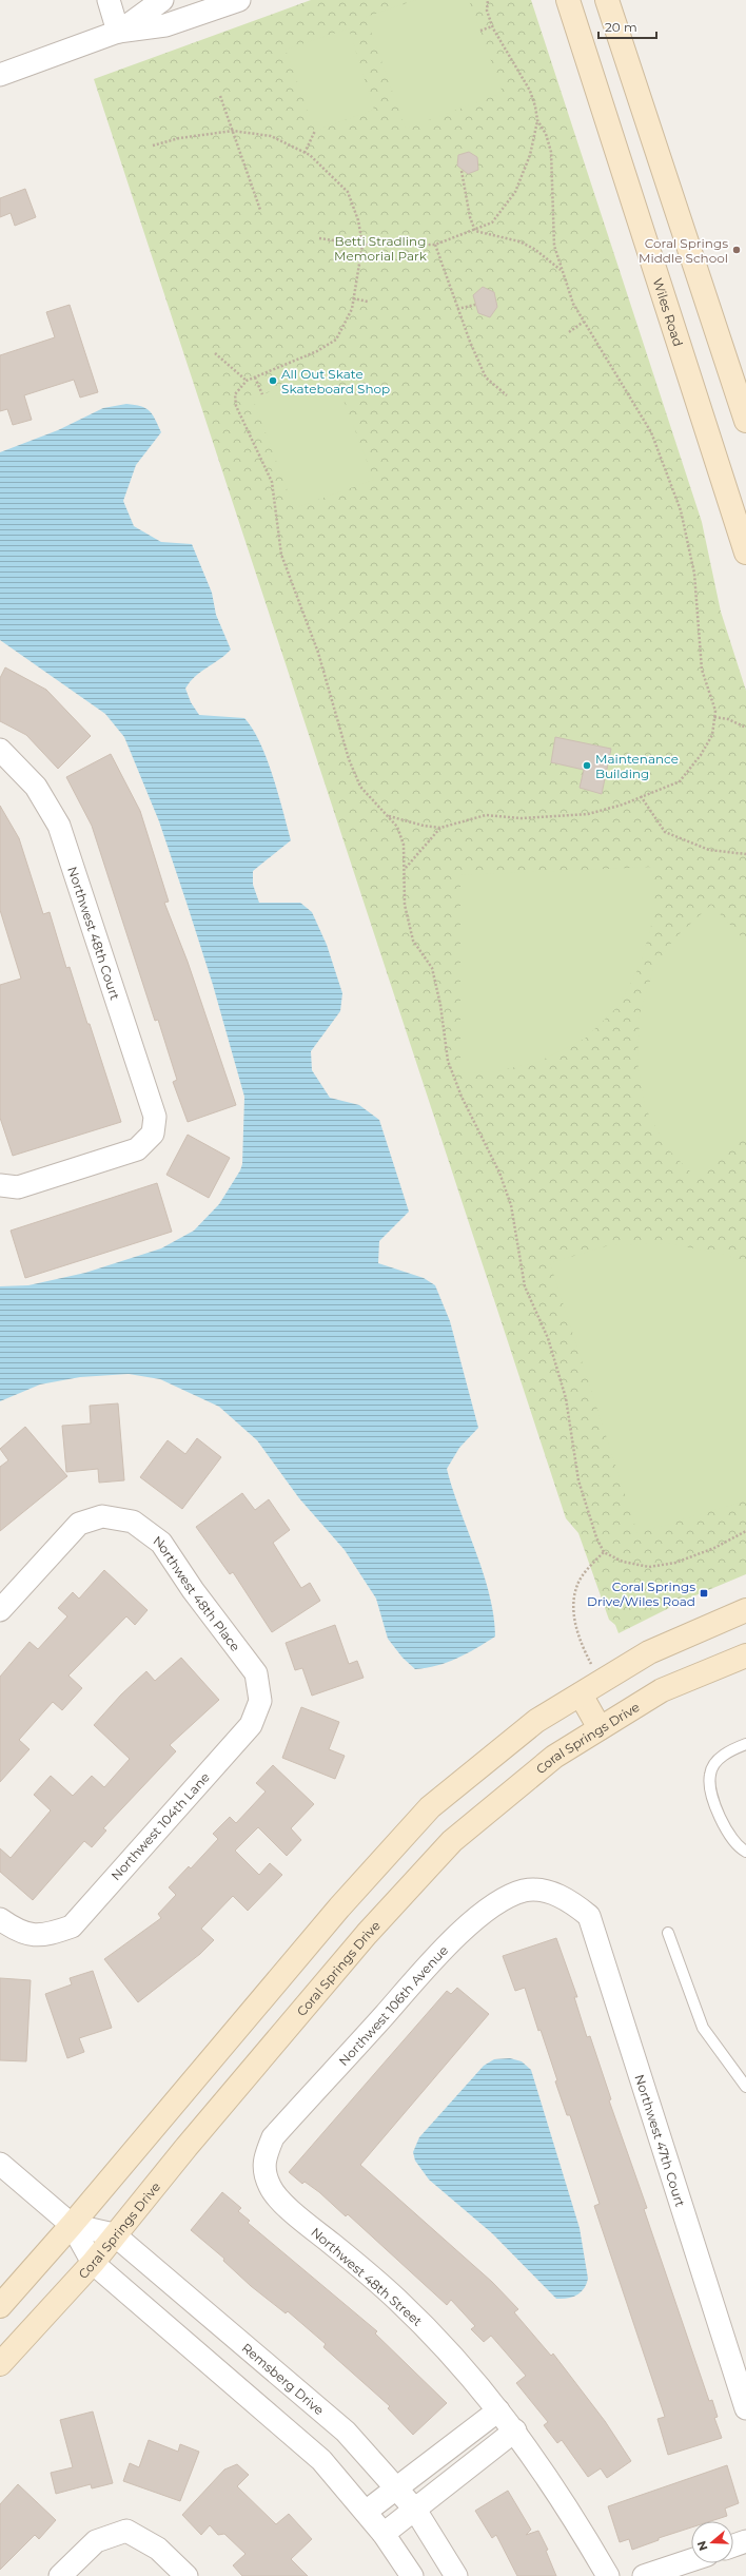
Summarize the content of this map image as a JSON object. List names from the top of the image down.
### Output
{
  "streets": {
    "main road": ["Wiles Road", "Coral Springs Drive"],
    "street": [
      "Northwest 48th Court",
      "Northwest 48th Place",
      "Northwest 104th Lane",
      "Northwest 106th Avenue",
      "Northwest 47th Court",
      "Northwest 48th Street",
      "Remsberg Drive"
    ]
  },
  "crossings": [
    ["Northwest 48th Place", "Northwest 104th Lane"],
    ["Coral Springs Drive", "Remsberg Drive"],
    ["Northwest 106th Avenue", "Northwest 47th Court"],
    ["Northwest 106th Avenue", "Northwest 48th Street"]
  ],
  "parks": ["Betti Stradling Memorial Park"],
  "places": {
    "other": ["Coral Springs Middle School", "All Out Skate Skateboard Shop", "Maintenance Building"],
    "transit": ["Coral Springs Drive/Wiles Road"]
  },
  "scale_bar": "20 m",
  "north": "left"
}
